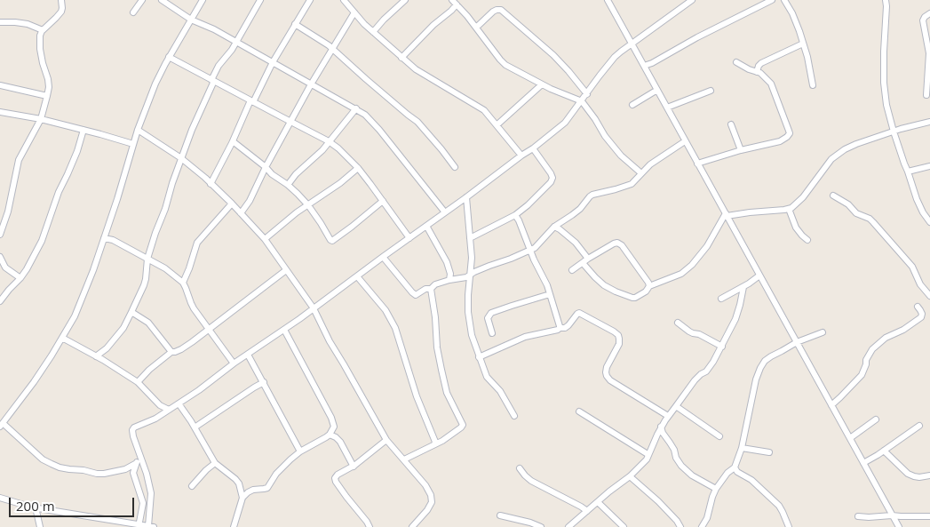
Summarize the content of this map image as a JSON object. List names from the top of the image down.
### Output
{
  "scale_bar": "200 m"
}
